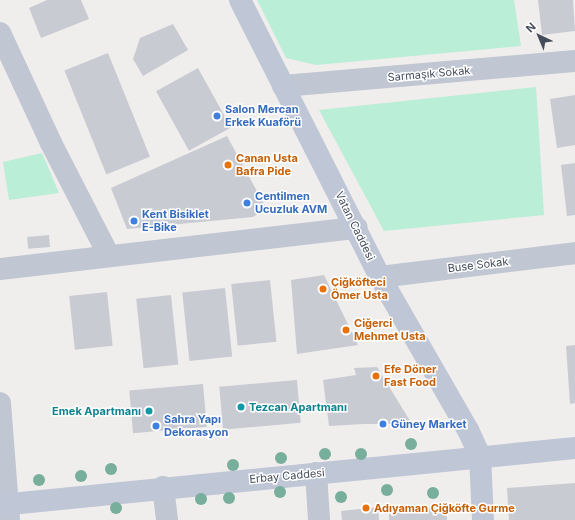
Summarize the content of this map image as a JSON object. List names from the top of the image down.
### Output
{
  "streets": {
    "street": [
      "Sarmaşık Sokak",
      "Vatan Caddesi",
      "Buse Sokak",
      "Erbay Caddesi"
    ]
  },
  "crossings": [
    ["Sarmaşık Sokak", "Vatan Caddesi"],
    ["Vatan Caddesi", "Buse Sokak"],
    ["Vatan Caddesi", "Erbay Caddesi"]
  ],
  "places": [
    "Salon Mercan Erkek Kuaförü",
    "Canan Usta Bafra Pide",
    "Centilmen Ucuzluk AVM",
    "Kent Bisiklet E-Bike",
    "Çiğköfteci Ömer Usta",
    "Ciğerci Mehmet Usta",
    "Efe Döner Fast Food",
    "Tezcan Apartmanı",
    "Emek Apartmanı",
    "Güney Market",
    "Sahra Yapı Dekorasyon",
    "Adıyaman Çiğköfte Gurme"
  ],
  "north": "top left"
}
